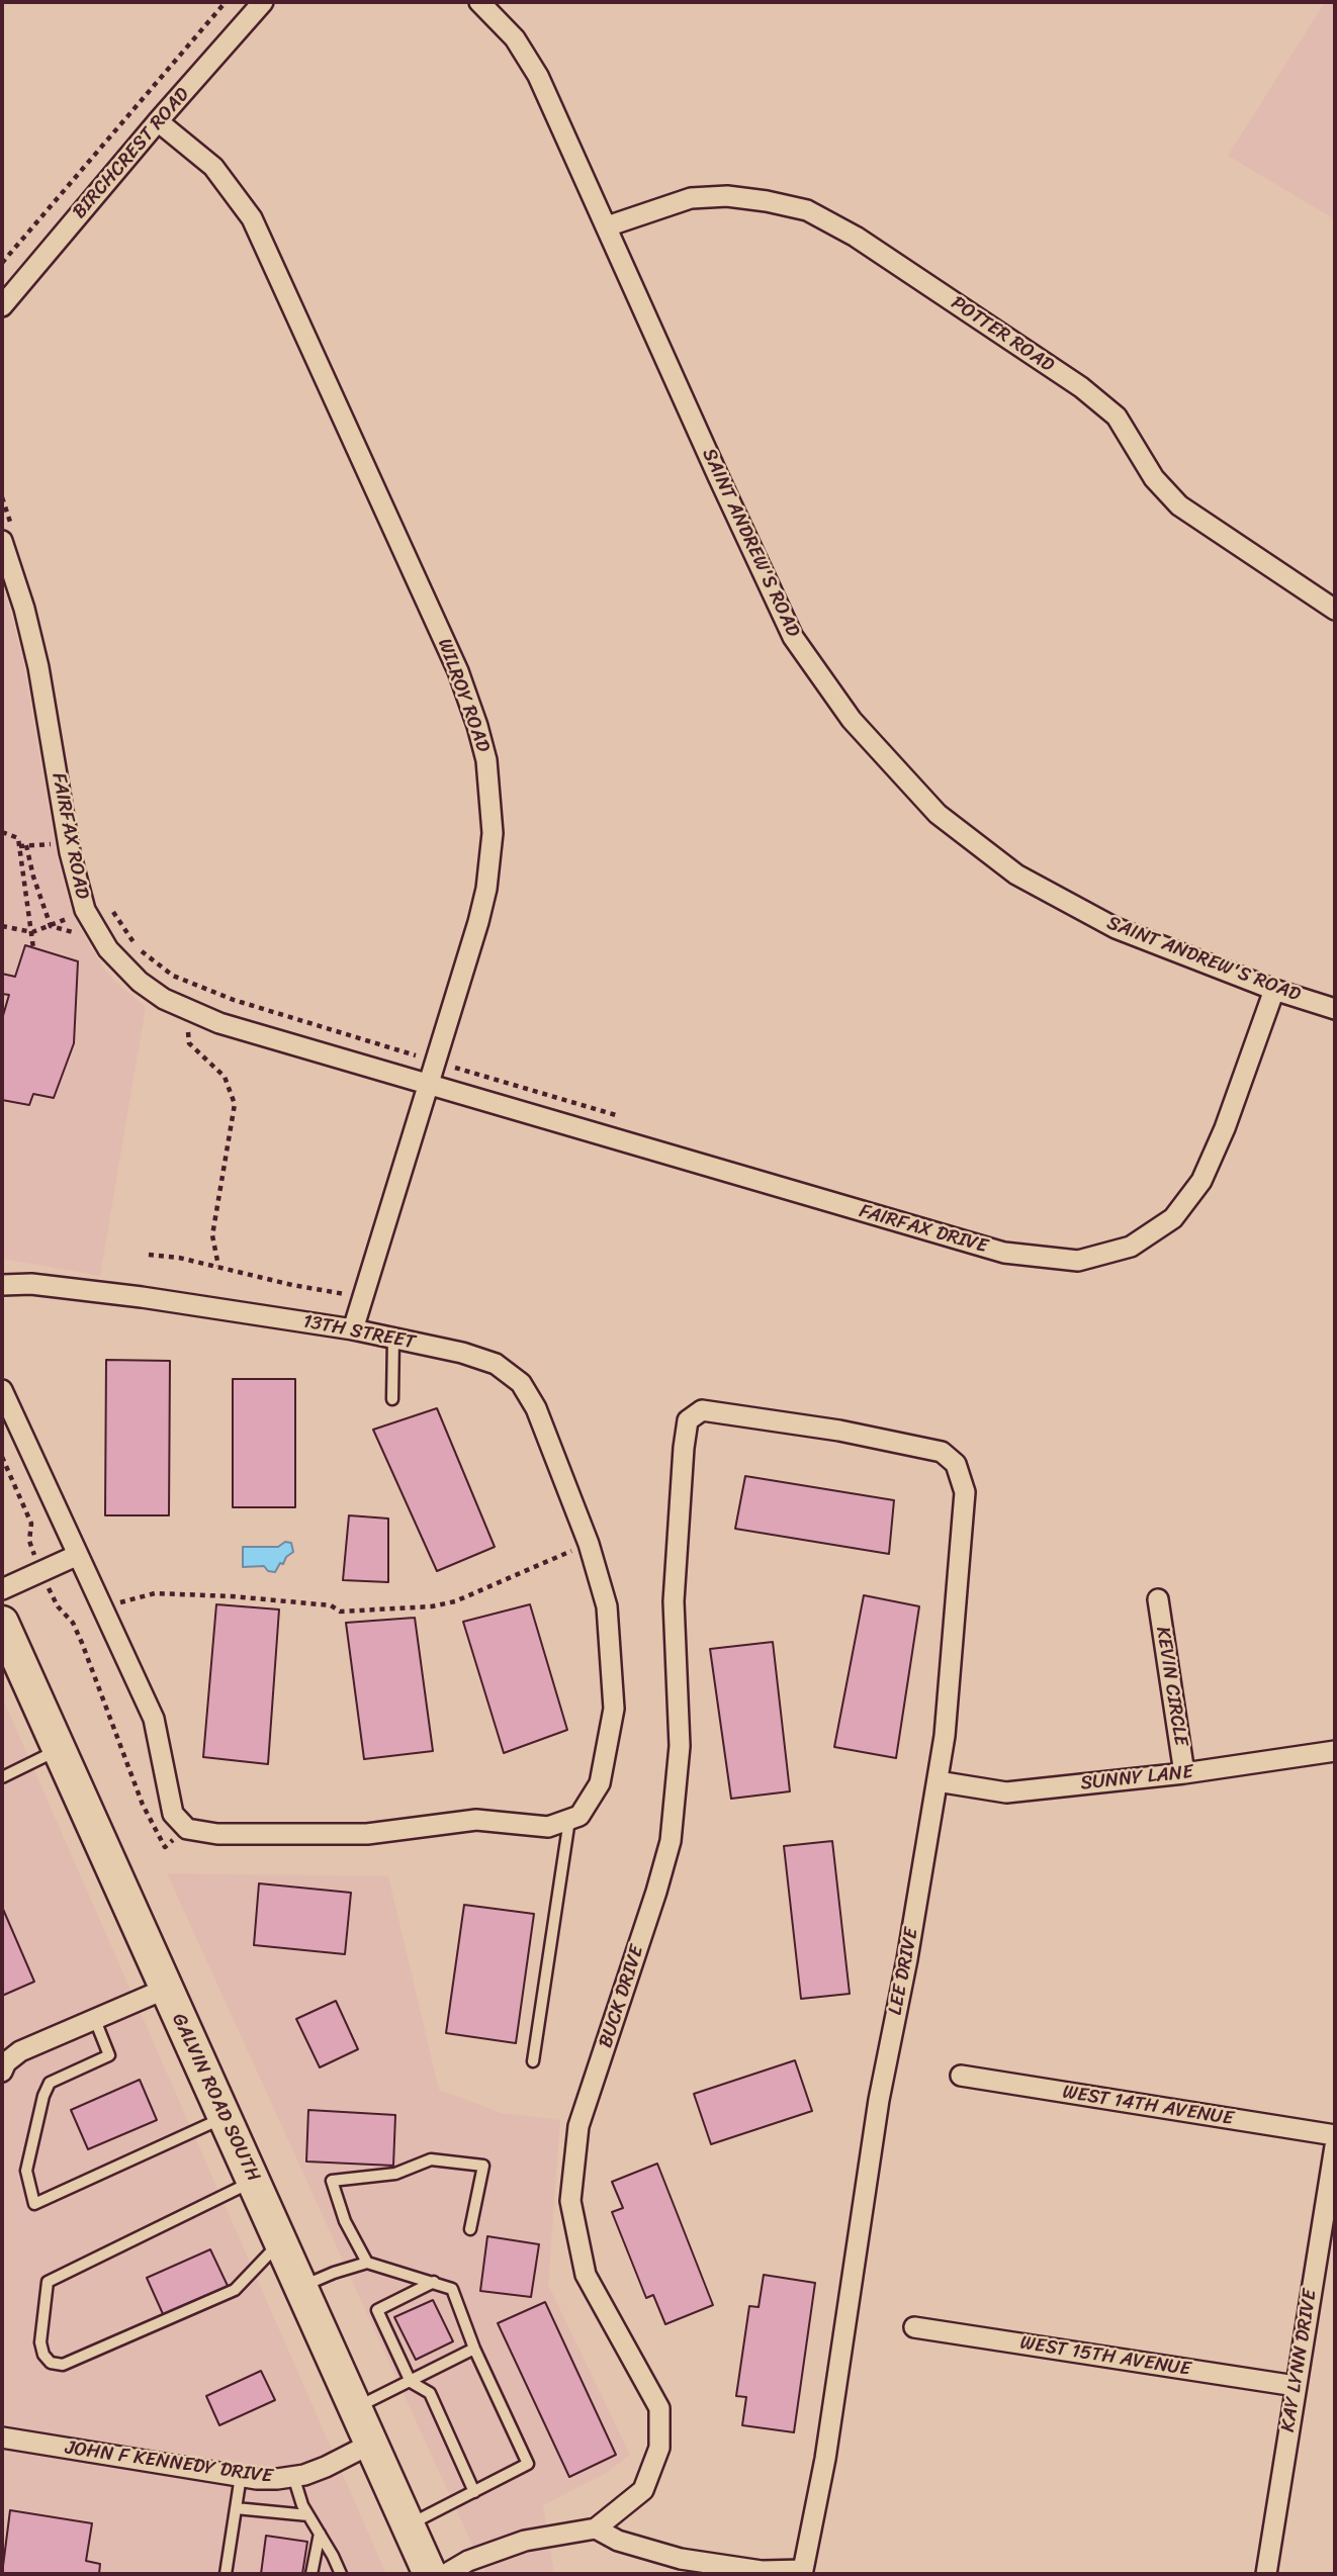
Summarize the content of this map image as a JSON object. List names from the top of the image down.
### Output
{
  "streets": {
    "main road": ["GALVIN ROAD SOUTH"],
    "street": [
      "BIRCHCREST ROAD",
      "POTTER ROAD",
      "SAINT ANDREW'S ROAD",
      "WILROY ROAD",
      "FAIRFAX ROAD",
      "FAIRFAX DRIVE",
      "13TH STREET",
      "KEVIN CIRCLE",
      "SUNNY LANE",
      "LEE DRIVE",
      "BUCK DRIVE",
      "WEST 14TH AVENUE",
      "WEST 15TH AVENUE",
      "KAY LYNN DRIVE",
      "JOHN F KENNEDY DRIVE"
    ]
  },
  "crossings": [
    ["BIRCHCREST ROAD", "WILROY ROAD"],
    ["POTTER ROAD", "SAINT ANDREW'S ROAD"],
    ["SAINT ANDREW'S ROAD", "FAIRFAX DRIVE"],
    ["WILROY ROAD", "FAIRFAX ROAD"],
    ["WILROY ROAD", "FAIRFAX DRIVE"],
    ["WILROY ROAD", "13TH STREET"],
    ["FAIRFAX ROAD", "FAIRFAX DRIVE"],
    ["KEVIN CIRCLE", "SUNNY LANE"],
    ["SUNNY LANE", "LEE DRIVE"],
    ["LEE DRIVE", "BUCK DRIVE"],
    ["GALVIN ROAD SOUTH", "JOHN F KENNEDY DRIVE"],
    ["WEST 15TH AVENUE", "KAY LYNN DRIVE"]
  ]
}
